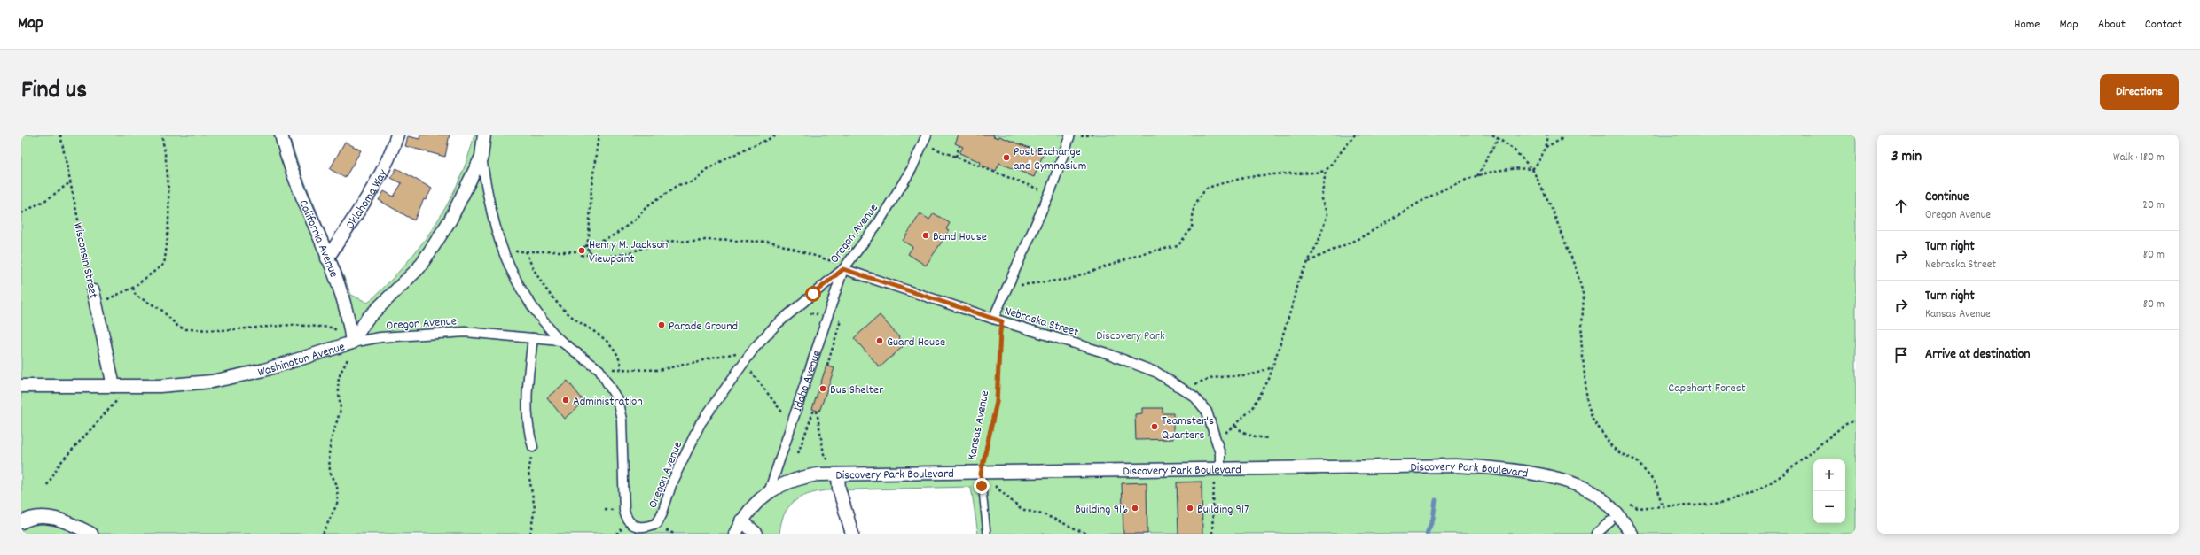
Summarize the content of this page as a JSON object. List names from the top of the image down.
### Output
{
  "streets": {
    "street": [
      "Oklahoma Way",
      "Oregon Avenue",
      "California Avenue",
      "Wisconsin Street",
      "Nebraska Street",
      "Washington Avenue",
      "Idaho Avenue",
      "Discovery Park Boulevard"
    ],
    "lane": ["Kansas Avenue"]
  },
  "crossings": [
    ["Oklahoma Way", "California Avenue"],
    ["Oregon Avenue", "California Avenue"],
    ["Oregon Avenue", "Nebraska Street"],
    ["Oregon Avenue", "Washington Avenue"],
    ["Oregon Avenue", "Idaho Avenue"],
    ["California Avenue", "Washington Avenue"],
    ["Wisconsin Street", "Washington Avenue"],
    ["Nebraska Street", "Idaho Avenue"],
    ["Nebraska Street", "Kansas Avenue"],
    ["Nebraska Street", "Discovery Park Boulevard"],
    ["Idaho Avenue", "Discovery Park Boulevard"],
    ["Kansas Avenue", "Discovery Park Boulevard"]
  ],
  "parks": ["Discovery Park", "Capehart Forest"],
  "places": [
    "Post Exchange and Gymnasium",
    "Band House",
    "Henry M. Jackson Viewpoint",
    "Parade Ground",
    "Guard House",
    "Bus Shelter",
    "Administration",
    "Teamster's Quarters",
    "Building 916",
    "Building 917"
  ],
  "page": {
    "header": "Map",
    "nav": [
      "Home",
      "Map",
      "About",
      "Contact"
    ],
    "title": "Find us",
    "buttons": "Directions",
    "heading": ["3 min", "Walk · 180 m"],
    "list": [
      ["Continue", "Oregon Avenue", "20 m"],
      ["Turn right", "Nebraska Street", "80 m"],
      ["Turn right", "Kansas Avenue", "80 m"],
      "Arrive at destination"
    ],
    "map_buttons": ["+", "−"]
  }
}
